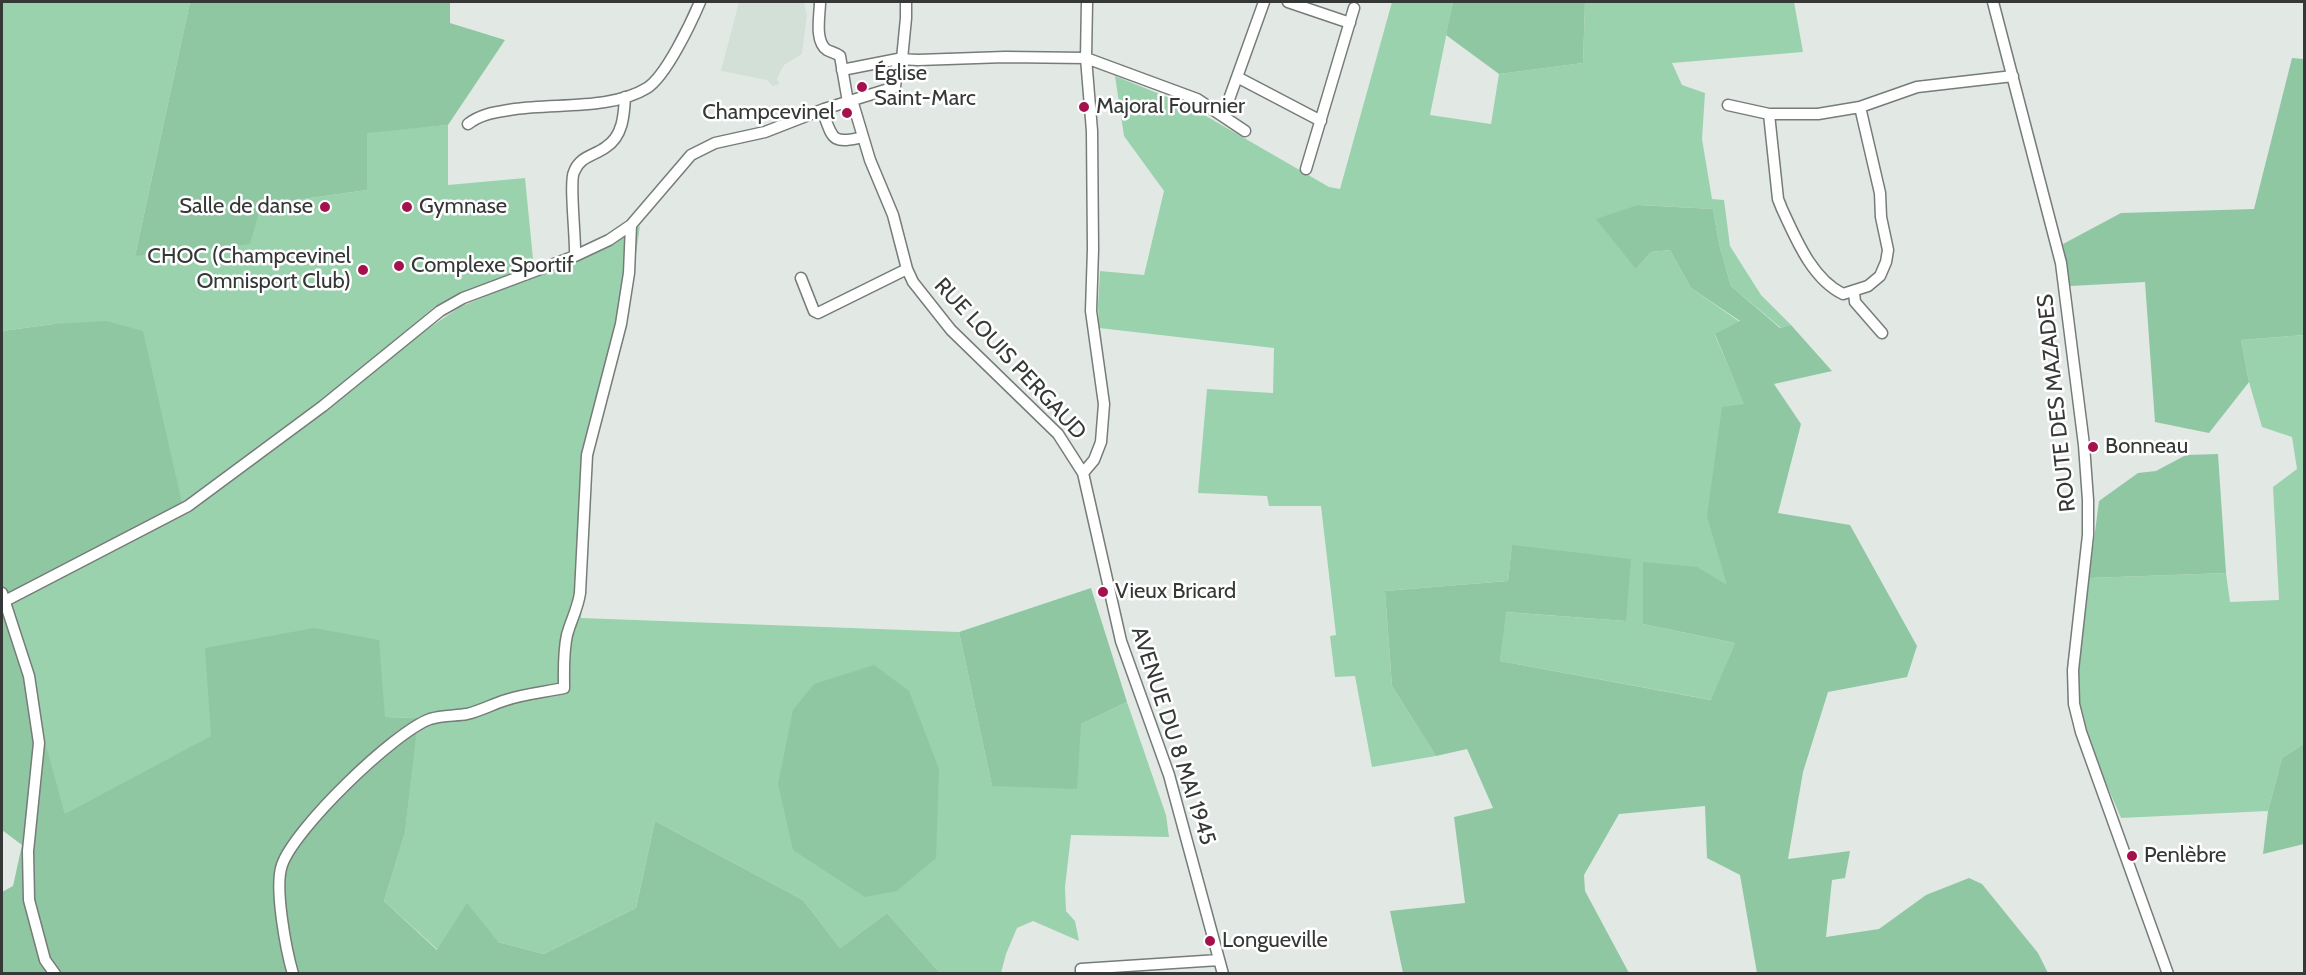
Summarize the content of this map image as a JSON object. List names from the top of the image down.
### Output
{
  "streets": {
    "street": ["RUE LOUIS PERGAUD", "ROUTE DES MAZADES", "AVENUE DU 8 MAI 1945"]
  },
  "crossings": [
    ["RUE LOUIS PERGAUD", "AVENUE DU 8 MAI 1945"]
  ],
  "places": [
    "Église Saint-Marc",
    "Majoral Fournier",
    "Champcevinel",
    "Salle de danse",
    "Gymnase",
    "Complexe Sportif",
    "CHOC (Champcevinel Omnisport Club)",
    "Bonneau",
    "Vieux Bricard",
    "Penlèbre",
    "Longueville"
  ]
}
